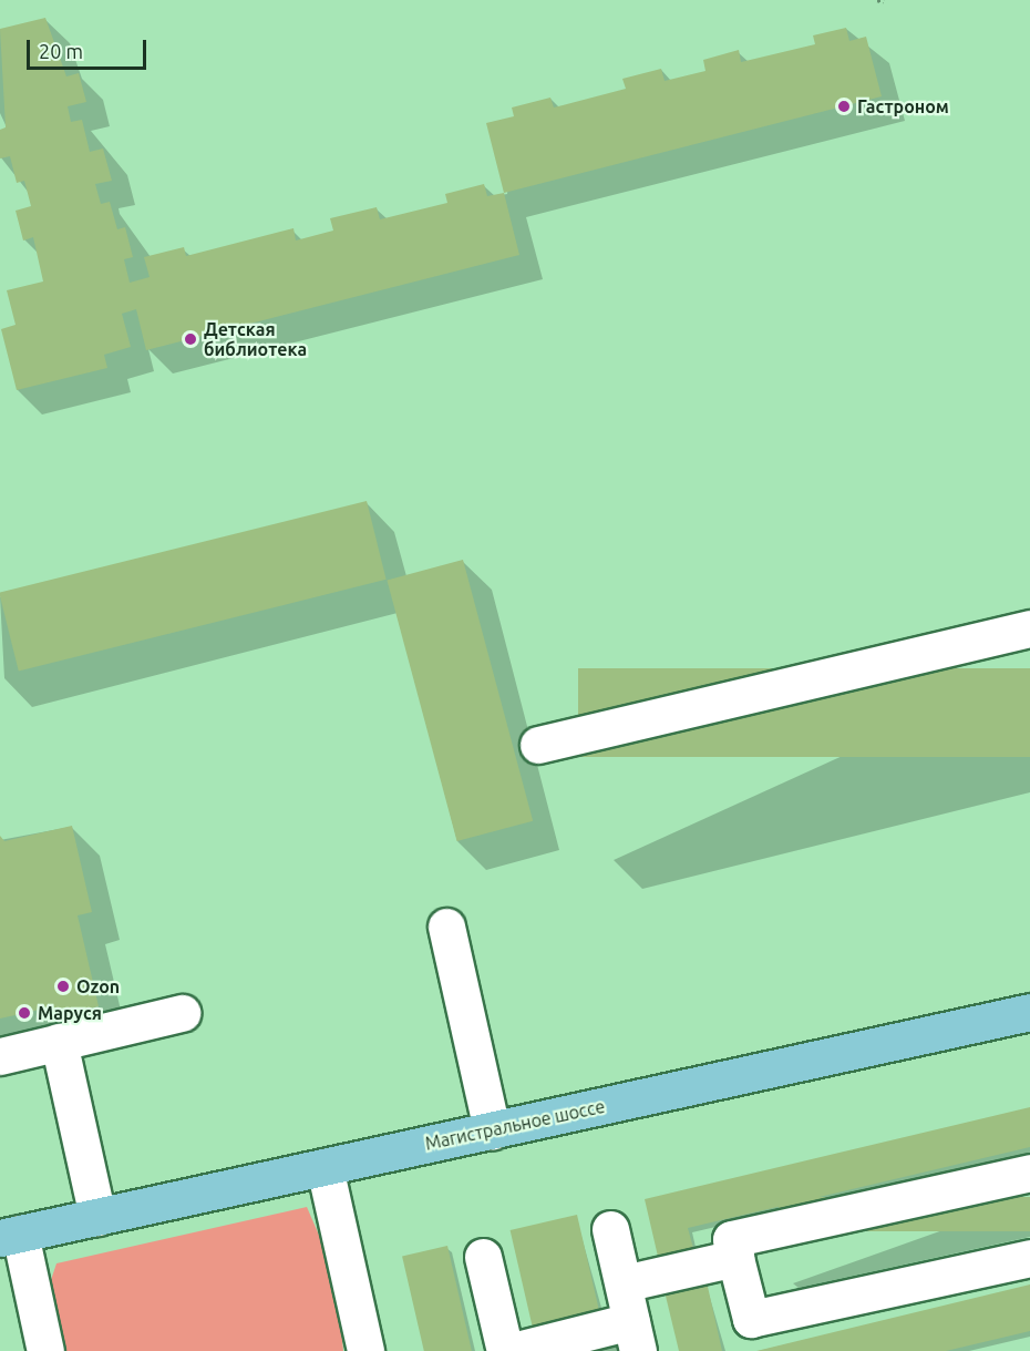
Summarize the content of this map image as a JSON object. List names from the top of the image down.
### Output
{
  "streets": {
    "main road": ["Магистральное шоссе"]
  },
  "places": [
    "Гастроном",
    "Детская библиотека",
    "Ozon",
    "Маруся"
  ],
  "scale_bar": "20 m"
}
